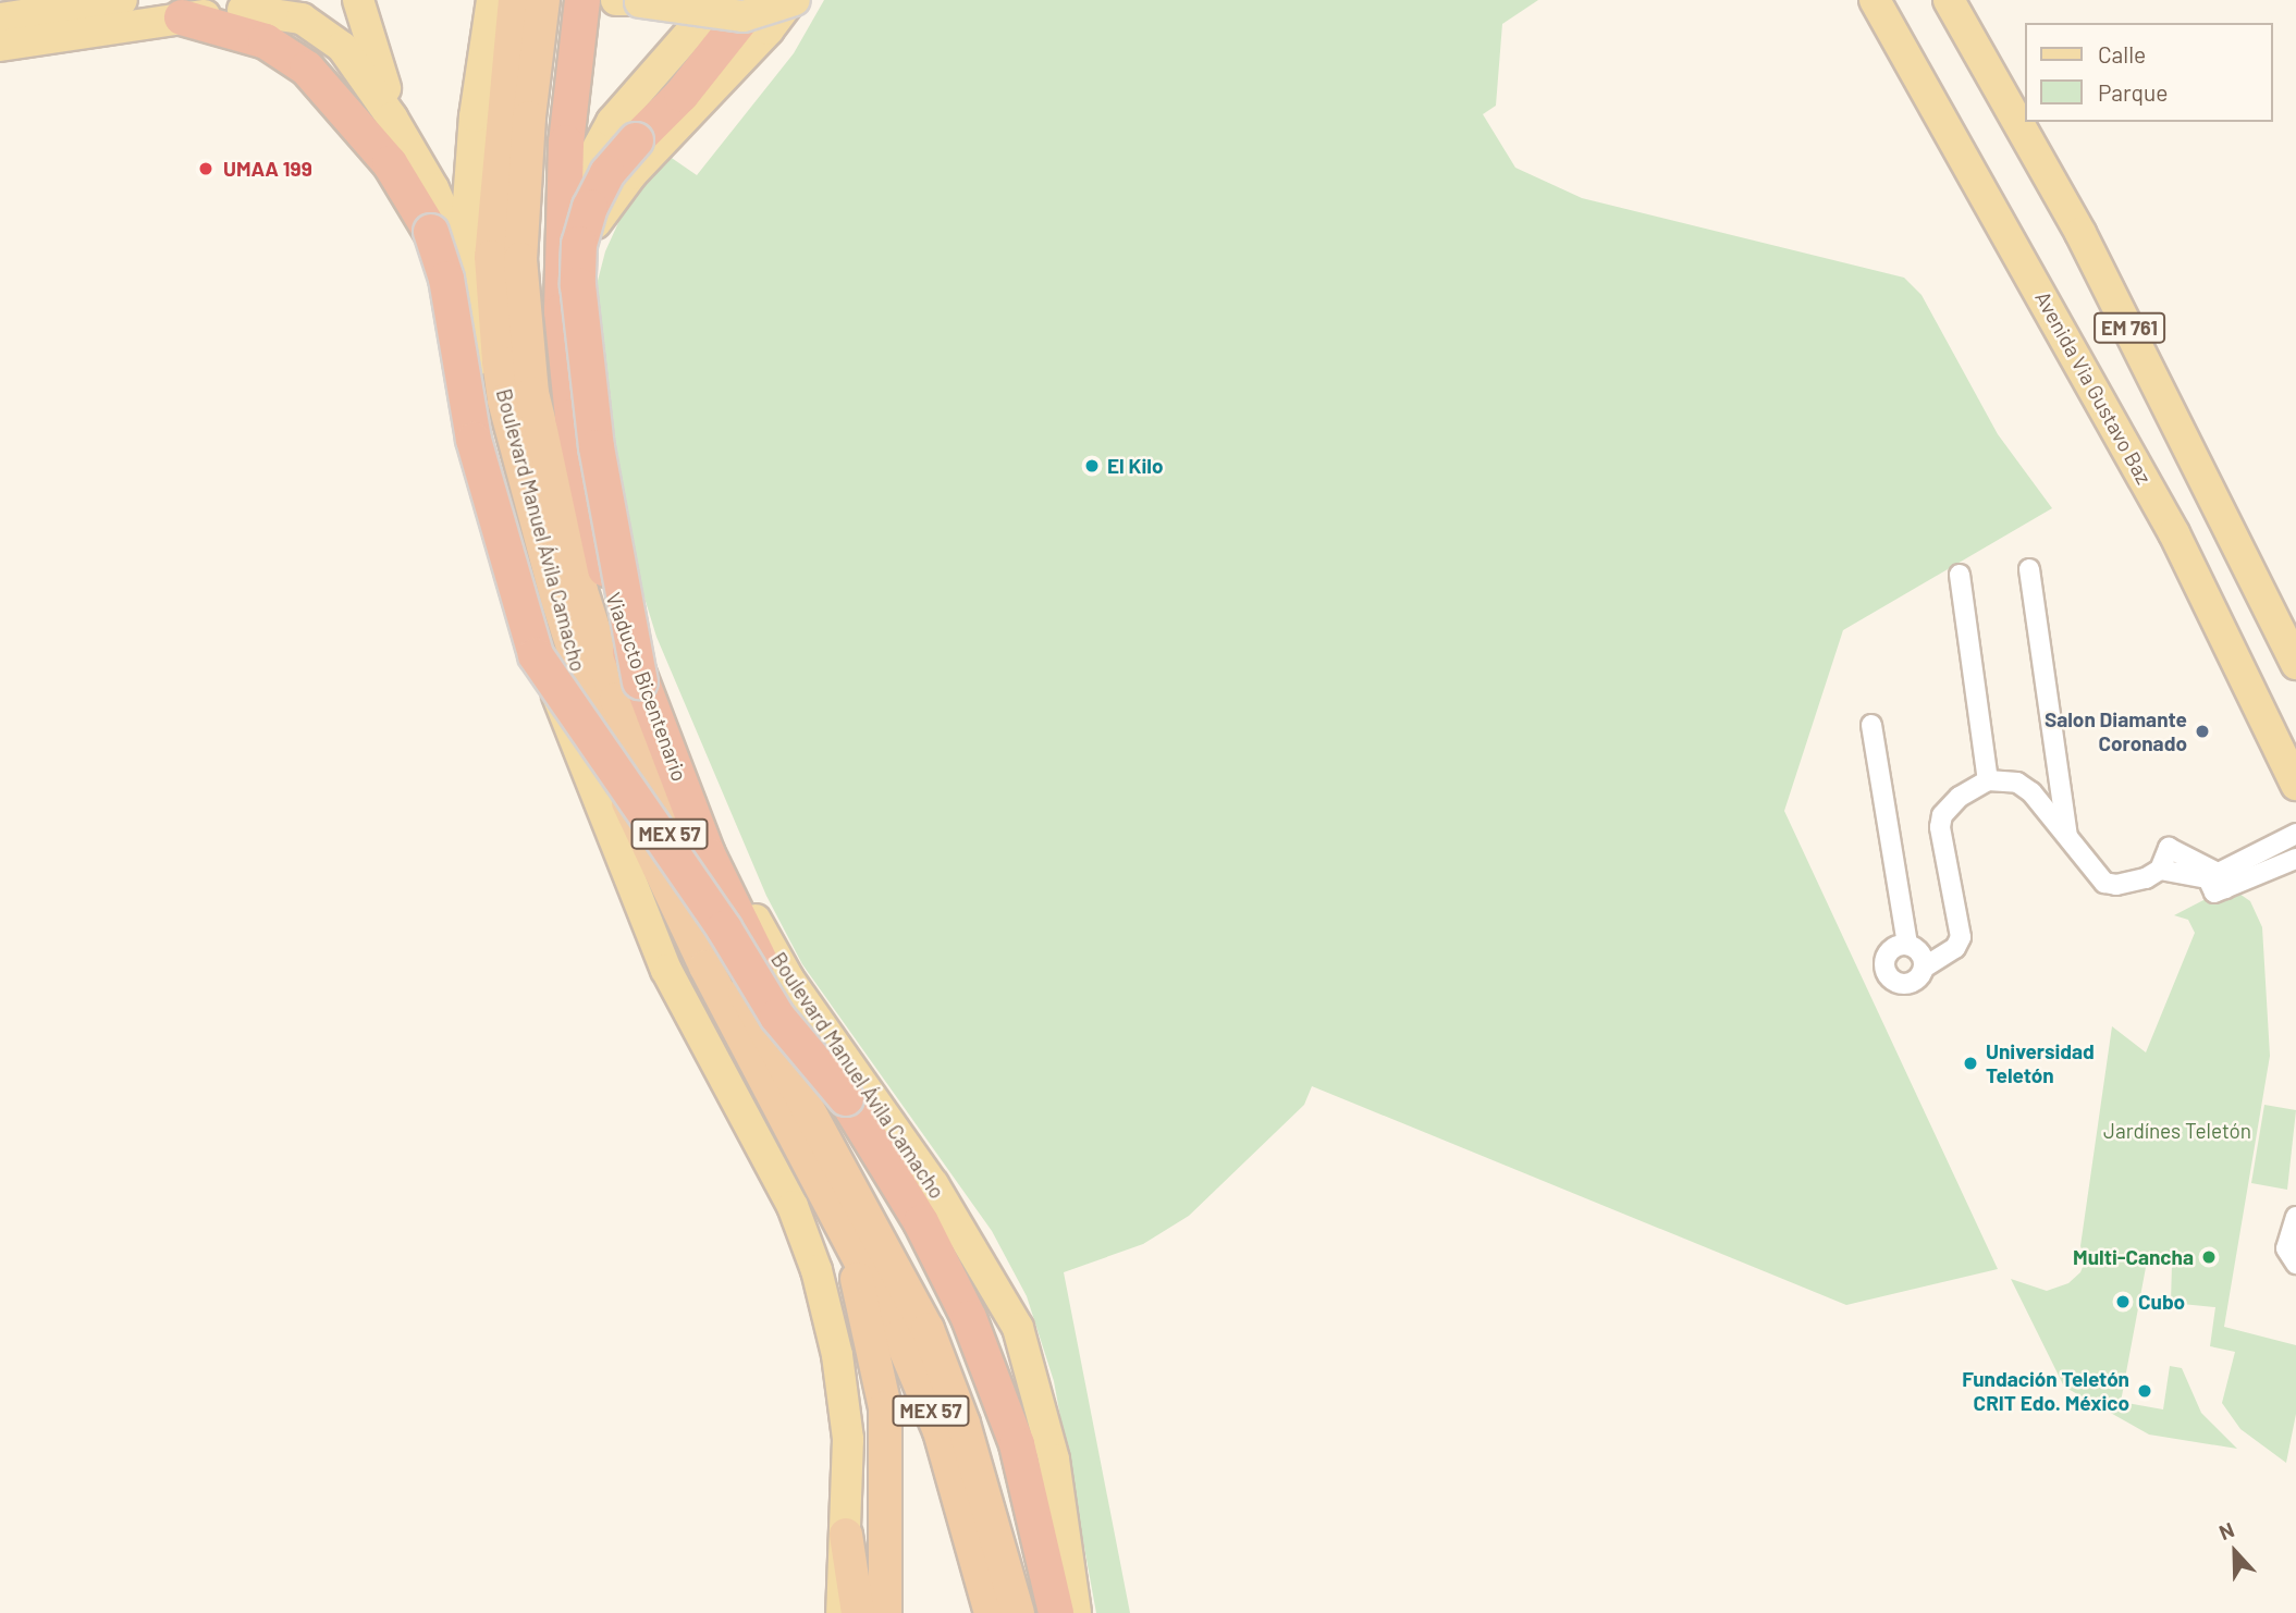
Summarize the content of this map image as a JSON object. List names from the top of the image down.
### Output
{
  "streets": {
    "highway": ["Boulevard Manuel Ávila Camacho", "Viaducto Bicentenario", "MEX 57"],
    "main road": ["EM 761", "Avenida Via Gustavo Baz"]
  },
  "crossings": [
    ["Boulevard Manuel Ávila Camacho", "MEX 57"]
  ],
  "parks": ["Jardínes Teletón"],
  "places": [
    "UMAA 199",
    "El Kilo",
    "Salon Diamante Coronado",
    "Universidad Teletón",
    "Multi-Cancha",
    "Cubo",
    "Fundación Teletón CRIT Edo. México"
  ],
  "legend": ["Calle", "Parque"],
  "north": "top"
}
